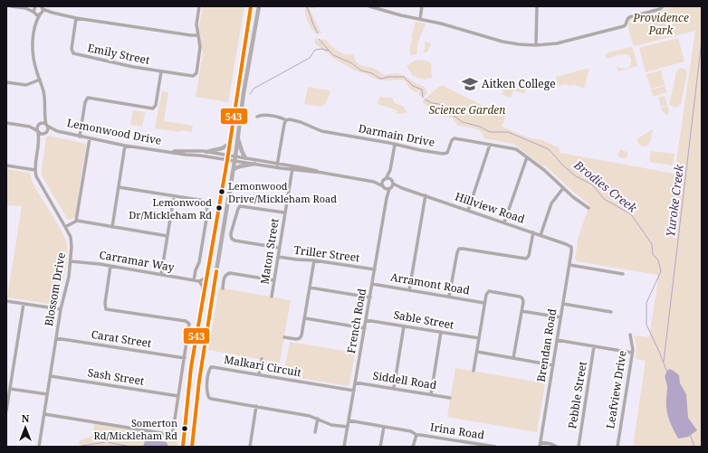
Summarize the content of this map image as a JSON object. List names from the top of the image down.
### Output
{
  "streets": {
    "street": [
      "Emily Street",
      "Lemonwood Drive",
      "Darmain Drive",
      "Hillview Road",
      "Maton Street",
      "Triller Street",
      "Carramar Way",
      "Arramont Road",
      "Blossom Drive",
      "Sable Street",
      "French Road",
      "Carat Street",
      "Brendan Road",
      "Malkari Circuit",
      "Sash Street",
      "Siddell Road",
      "Leafview Drive",
      "Pebble Street",
      "Irina Road"
    ]
  },
  "crossings": [
    ["Lemonwood Drive", "Blossom Drive"],
    ["Hillview Road", "French Road"],
    ["Hillview Road", "Brendan Road"],
    ["Maton Street", "Triller Street"],
    ["Triller Street", "French Road"],
    ["Carramar Way", "Blossom Drive"],
    ["Arramont Road", "French Road"],
    ["Blossom Drive", "Carat Street"],
    ["Blossom Drive", "Sash Street"],
    ["Sable Street", "French Road"],
    ["French Road", "Malkari Circuit"],
    ["French Road", "Siddell Road"],
    ["French Road", "Irina Road"]
  ],
  "water": ["Brodies Creek", "Yuroke Creek"],
  "parks": ["Providence Park", "Science Garden"],
  "places": {
    "school or university": ["Aitken College"],
    "other": ["Lemonwood Drive/Mickleham Road", "Lemonwood Dr/Mickleham Rd", "Somerton Rd/Mickleham Rd"]
  },
  "lines": ["transit line 543"],
  "north": "top"
}
